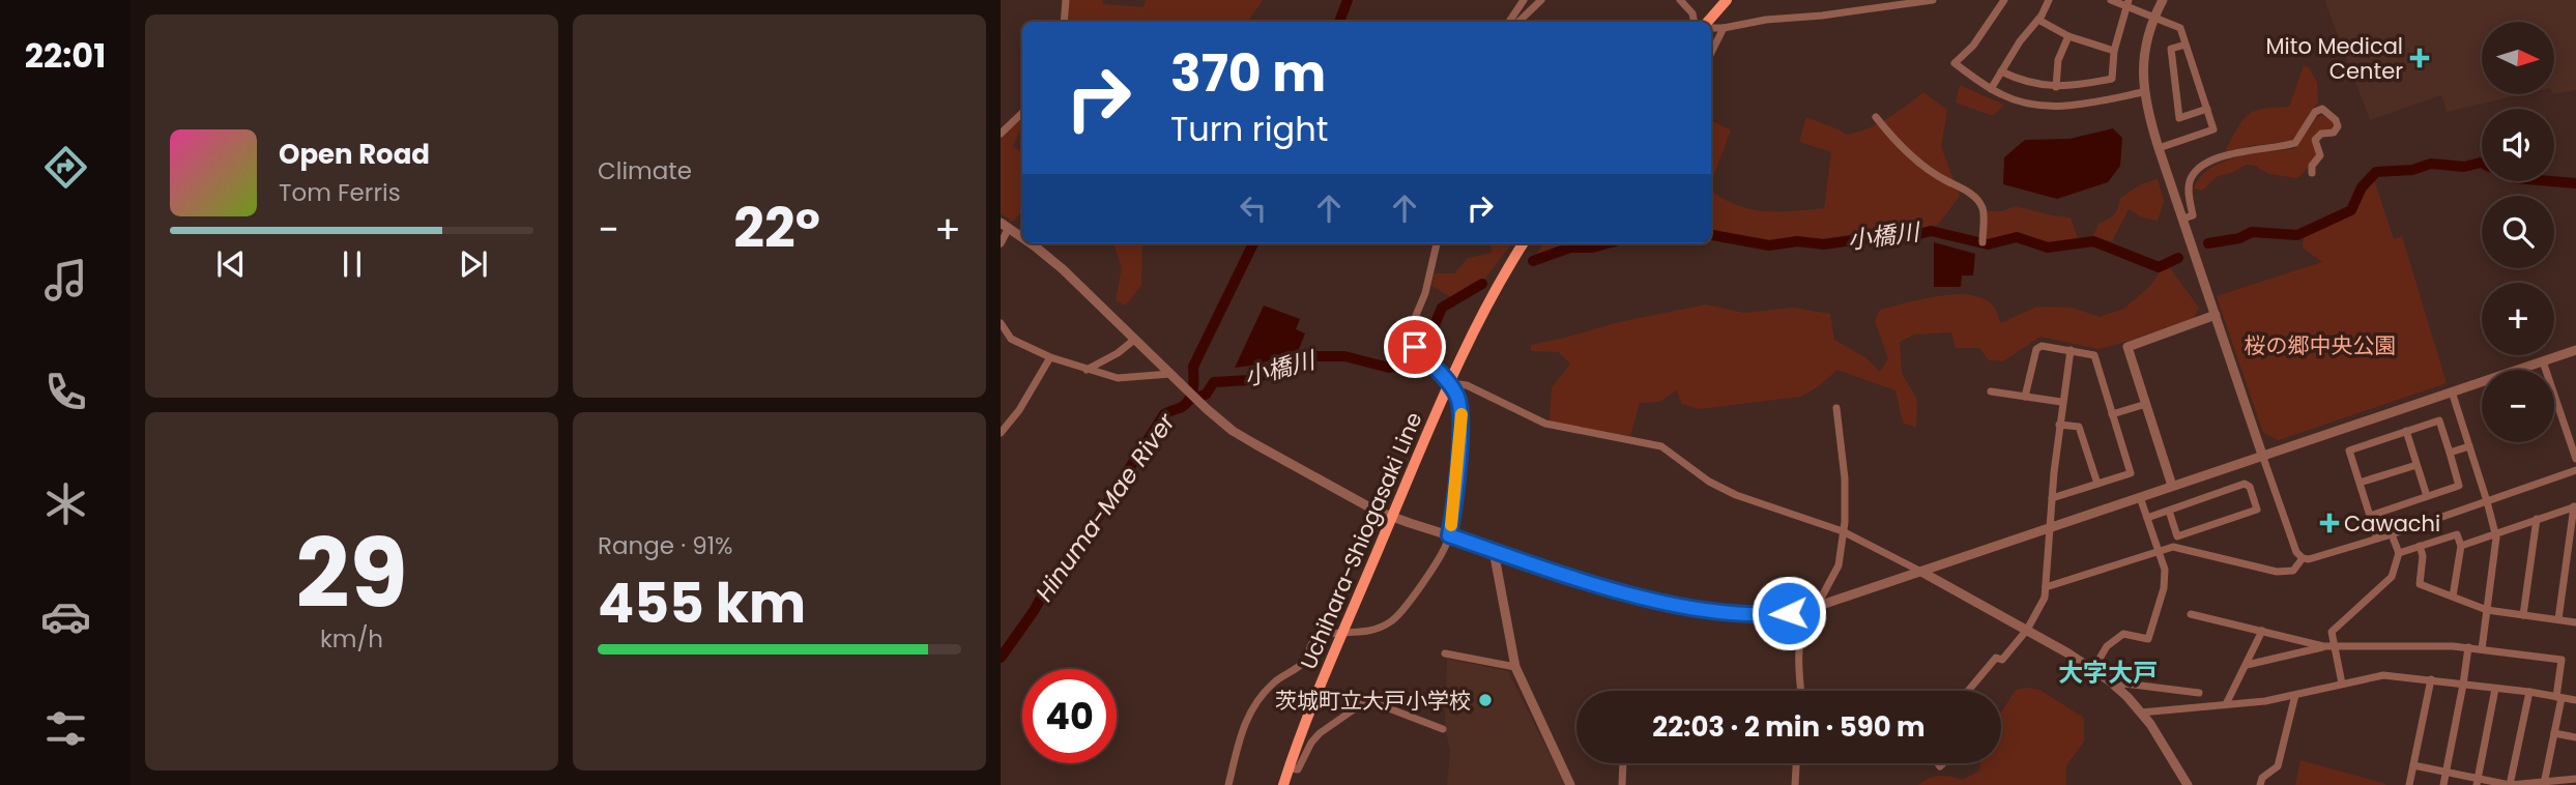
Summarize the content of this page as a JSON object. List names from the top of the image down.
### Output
{
  "streets": {
    "main road": ["Uchihara-Shiogasaki Line"]
  },
  "districts": ["大字大戸"],
  "water": ["小橋川", "Hinuma-Mae River"],
  "parks": ["桜の郷中央公園"],
  "places": {
    "health": ["Mito Medical Center", "Cawachi"],
    "other": ["茨城町立大戸小学校"]
  },
  "north": "right",
  "page": {
    "tabs": "22:01",
    "tile": [
      "Climate",
      ["29", "km/h"],
      ["Range · 91%", "455 km"]
    ],
    "map_buttons": ["+", "−"],
    "turn": ["370 m", "Turn right"],
    "song": ["Open Road", "Tom Ferris"],
    "heat": ["−", "22°", "+"],
    "limit": "40",
    "trip": "22:03 · 2 min · 590 m"
  }
}
